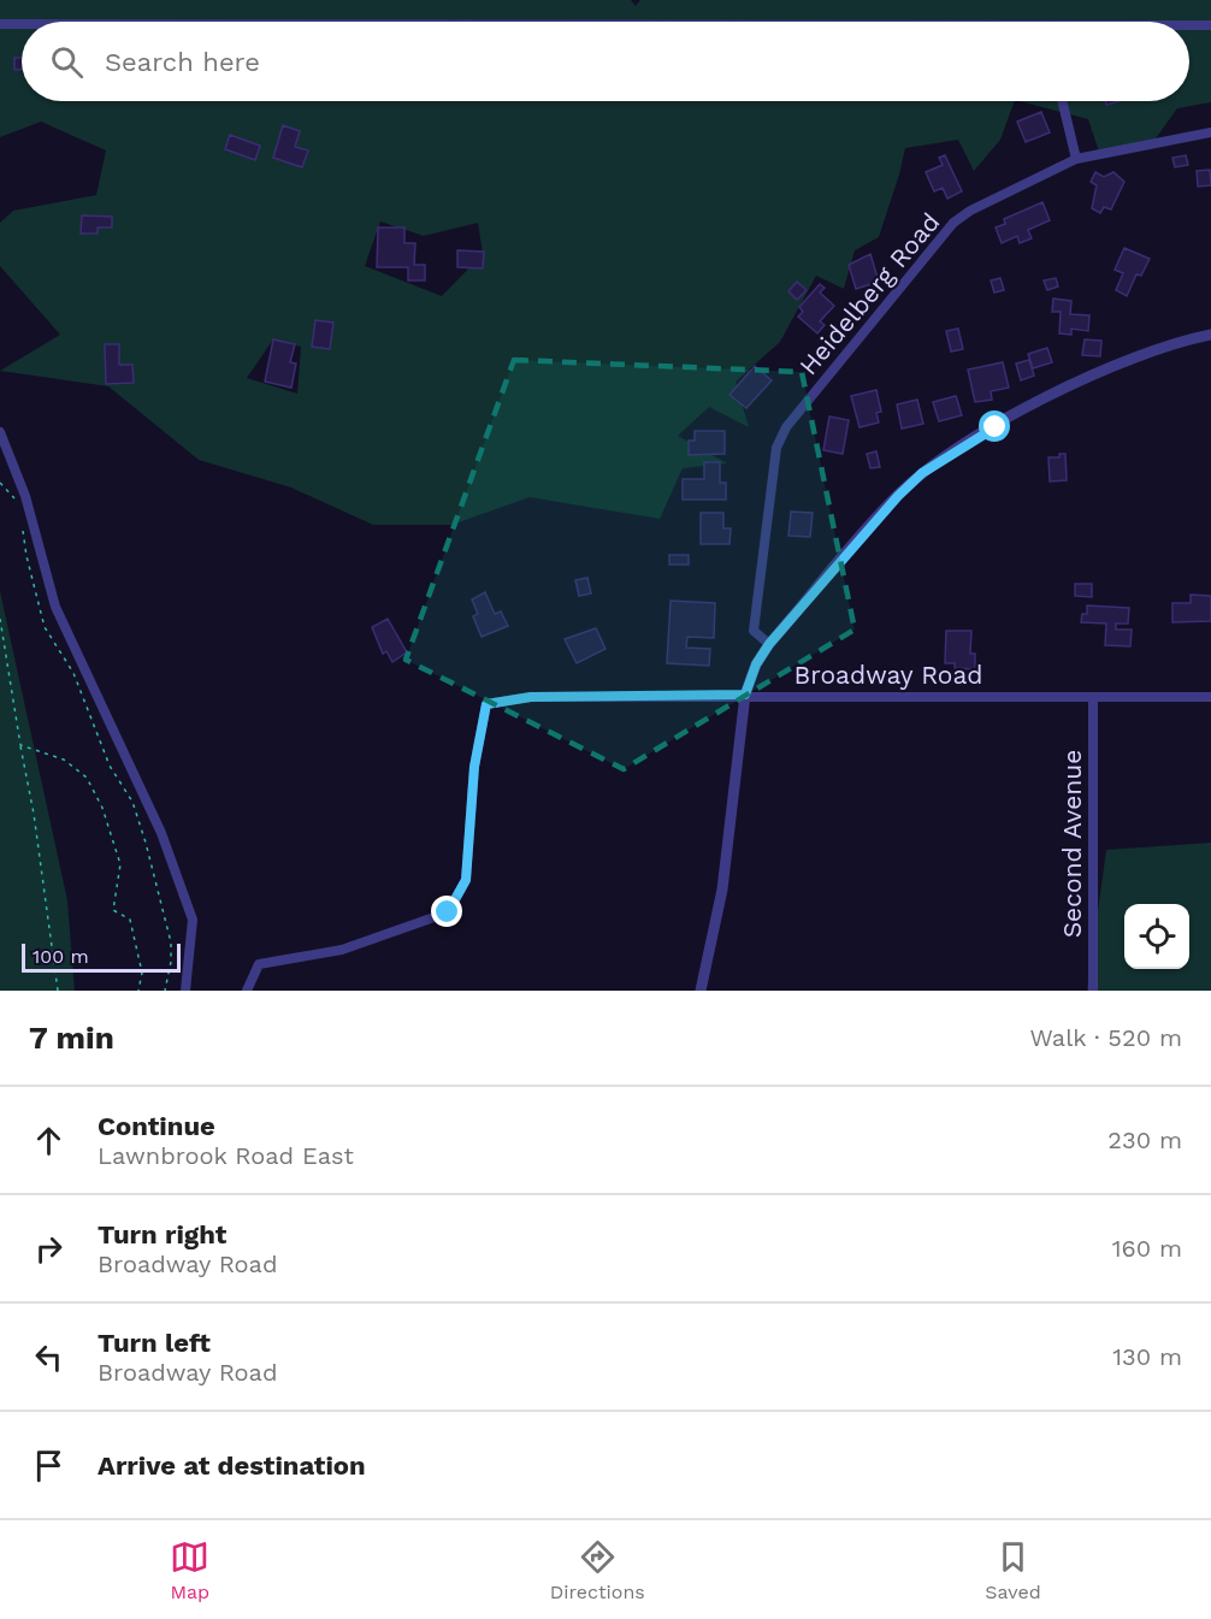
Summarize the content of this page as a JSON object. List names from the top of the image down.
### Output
{
  "streets": {
    "street": ["Heidelberg Road", "Broadway Road", "Second Avenue"]
  },
  "crossings": [
    ["Broadway Road", "Second Avenue"]
  ],
  "scale_bar": "100 m",
  "page": {
    "search": "Search here",
    "scale": "100 m",
    "heading": ["7 min", "Walk · 520 m"],
    "list": [
      ["Continue", "Lawnbrook Road East", "230 m"],
      ["Turn right", "Broadway Road", "160 m"],
      ["Turn left", "Broadway Road", "130 m"],
      "Arrive at destination"
    ],
    "nav": ["Map", "Directions", "Saved"]
  }
}
